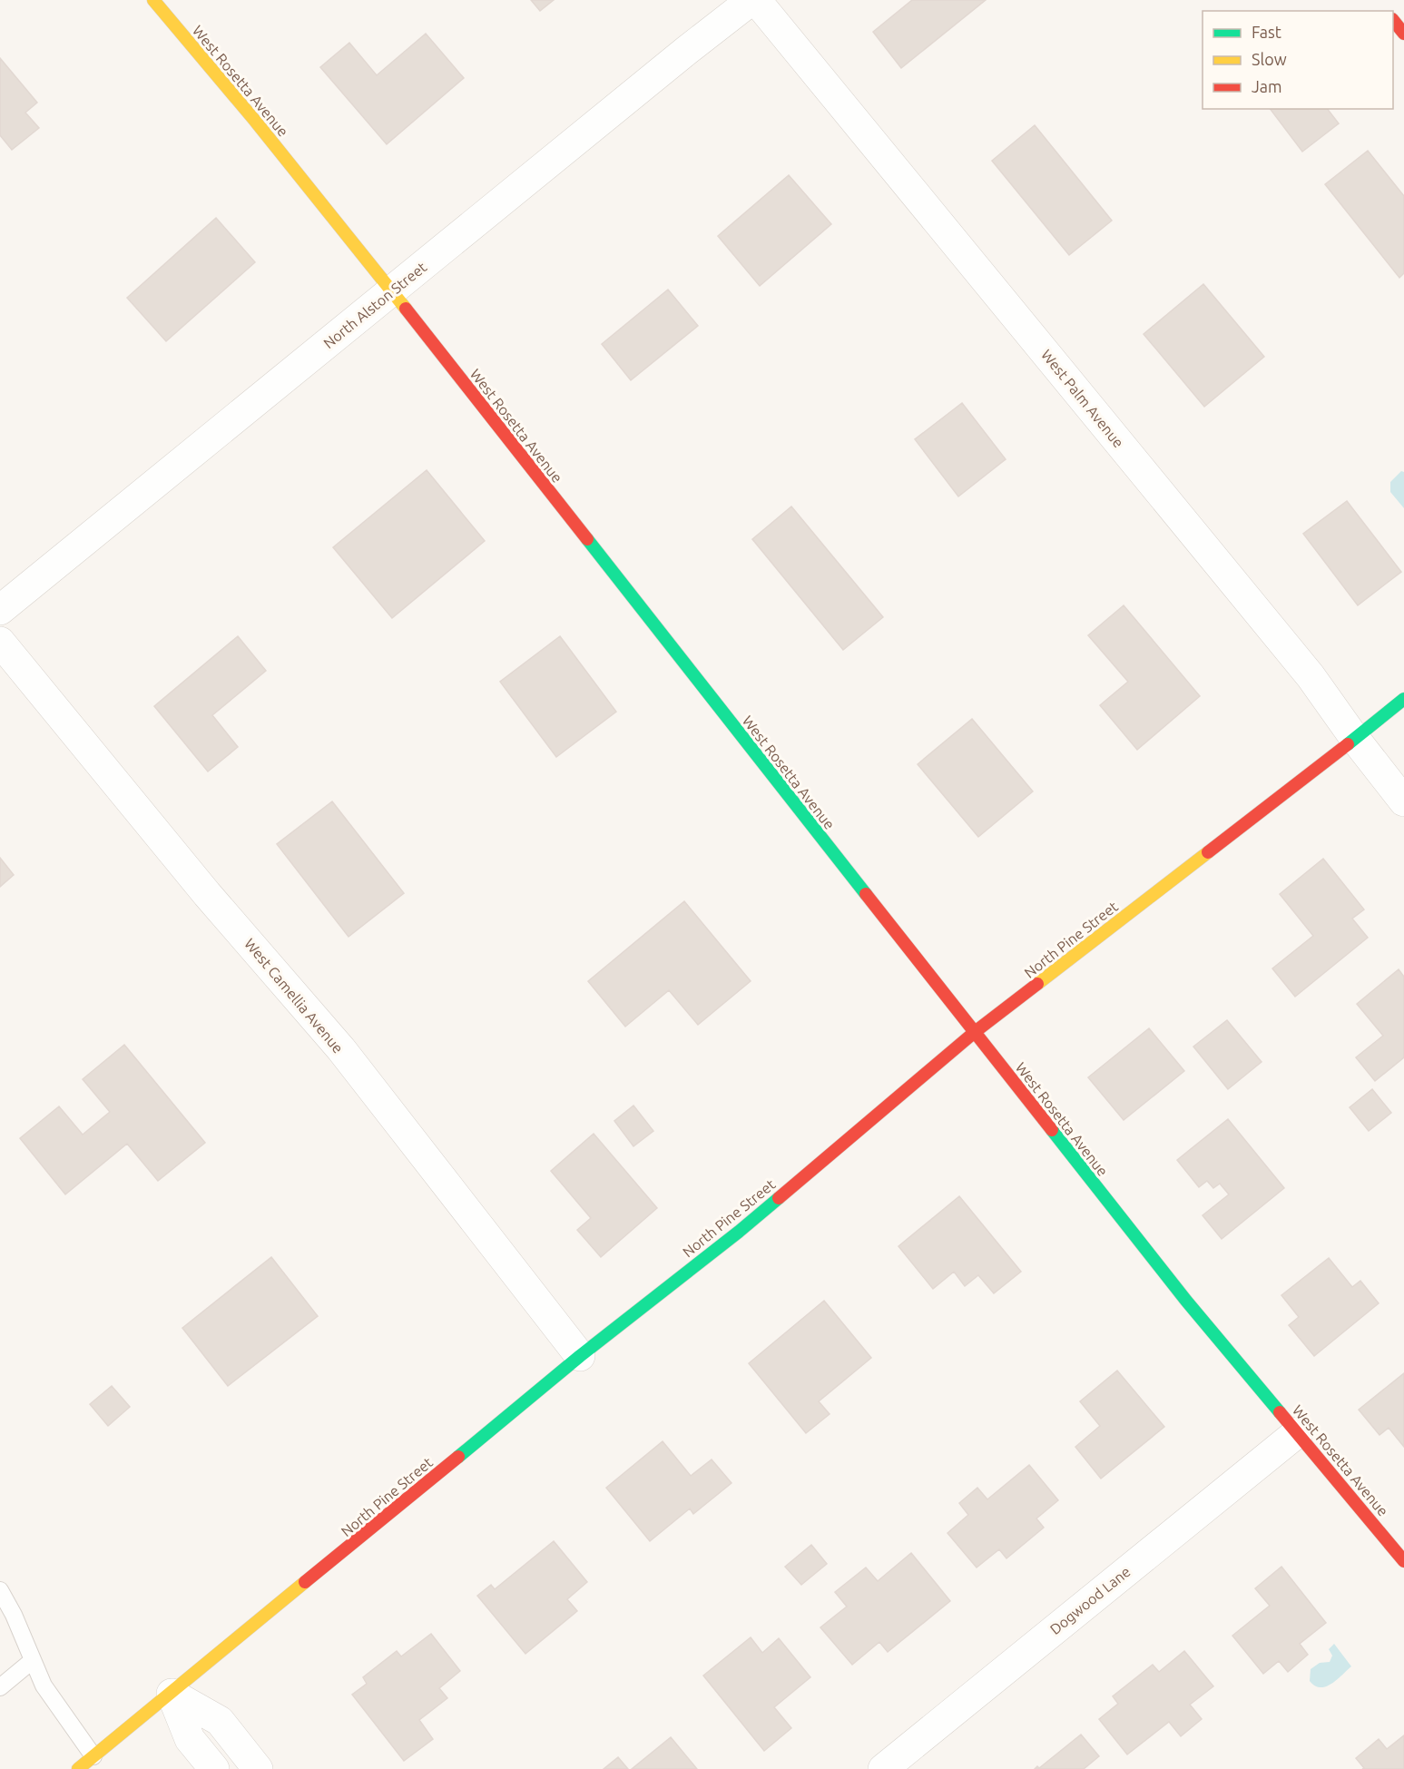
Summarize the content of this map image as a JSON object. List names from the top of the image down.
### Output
{
  "streets": {
    "street": [
      "West Rosetta Avenue",
      "North Alston Street",
      "West Palm Avenue",
      "North Pine Street",
      "West Camellia Avenue",
      "Dogwood Lane"
    ]
  },
  "crossings": [
    ["West Rosetta Avenue", "North Alston Street"],
    ["West Rosetta Avenue", "North Pine Street"],
    ["West Rosetta Avenue", "Dogwood Lane"],
    ["West Palm Avenue", "North Pine Street"],
    ["North Pine Street", "West Camellia Avenue"]
  ],
  "legend": ["Fast", "Slow", "Jam"]
}
